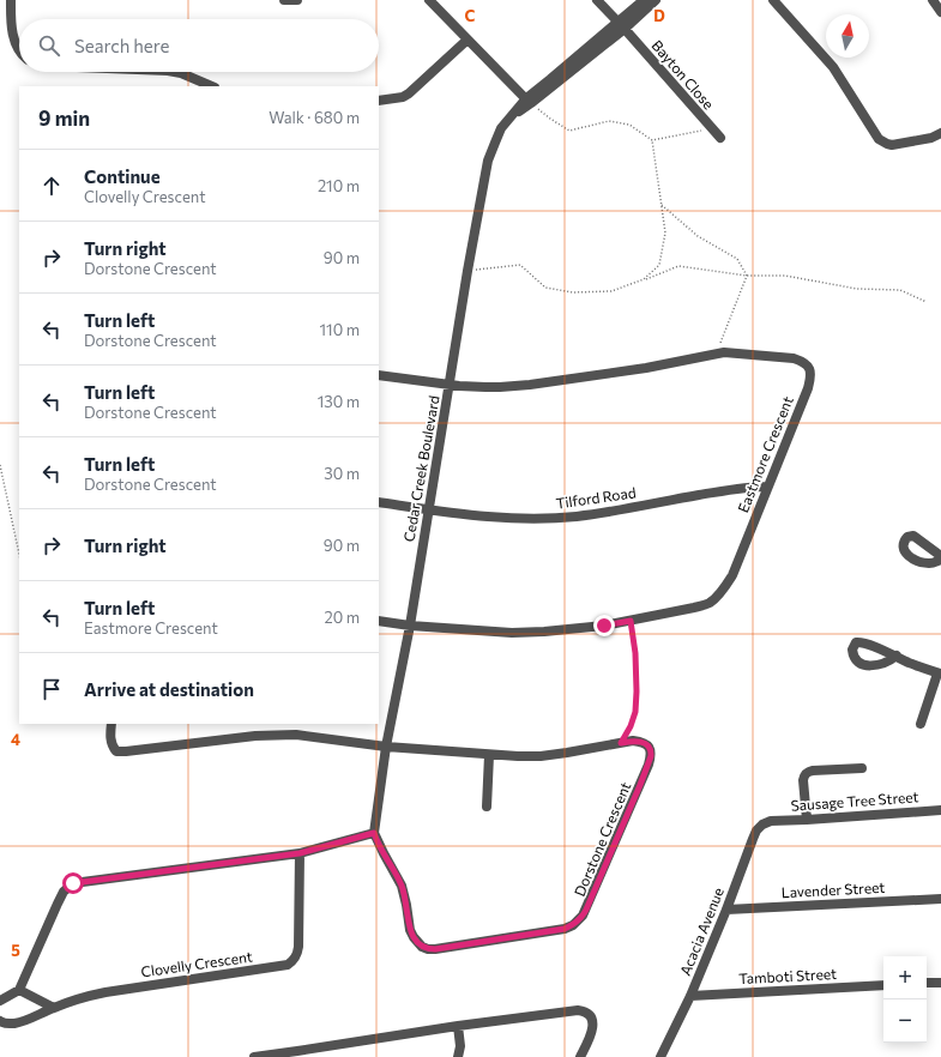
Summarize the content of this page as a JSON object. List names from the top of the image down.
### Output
{
  "streets": {
    "street": [
      "Bayton Close",
      "Eastmore Crescent",
      "Cedar Creek Boulevard",
      "Tilford Road",
      "Sausage Tree Street",
      "Dorstone Crescent",
      "Lavender Street",
      "Acacia Avenue",
      "Clovelly Crescent",
      "Tamboti Street"
    ]
  },
  "crossings": [
    ["Bayton Close", "Cedar Creek Boulevard"],
    ["Eastmore Crescent", "Cedar Creek Boulevard"],
    ["Eastmore Crescent", "Tilford Road"],
    ["Cedar Creek Boulevard", "Tilford Road"],
    ["Cedar Creek Boulevard", "Dorstone Crescent"],
    ["Sausage Tree Street", "Acacia Avenue"],
    ["Lavender Street", "Acacia Avenue"],
    ["Acacia Avenue", "Tamboti Street"]
  ],
  "north": "top",
  "page": {
    "search": "Search here",
    "heading": ["9 min", "Walk · 680 m"],
    "list": [
      ["Continue", "Clovelly Crescent", "210 m"],
      ["Turn right", "Dorstone Crescent", "90 m"],
      ["Turn left", "Dorstone Crescent", "110 m"],
      ["Turn left", "Dorstone Crescent", "130 m"],
      ["Turn left", "Dorstone Crescent", "30 m"],
      ["Turn right", "90 m"],
      ["Turn left", "Eastmore Crescent", "20 m"],
      "Arrive at destination"
    ],
    "map_buttons": ["+", "−"]
  },
  "grid": {
    "columns": ["C", "D"],
    "rows": ["4", "5"]
  }
}
